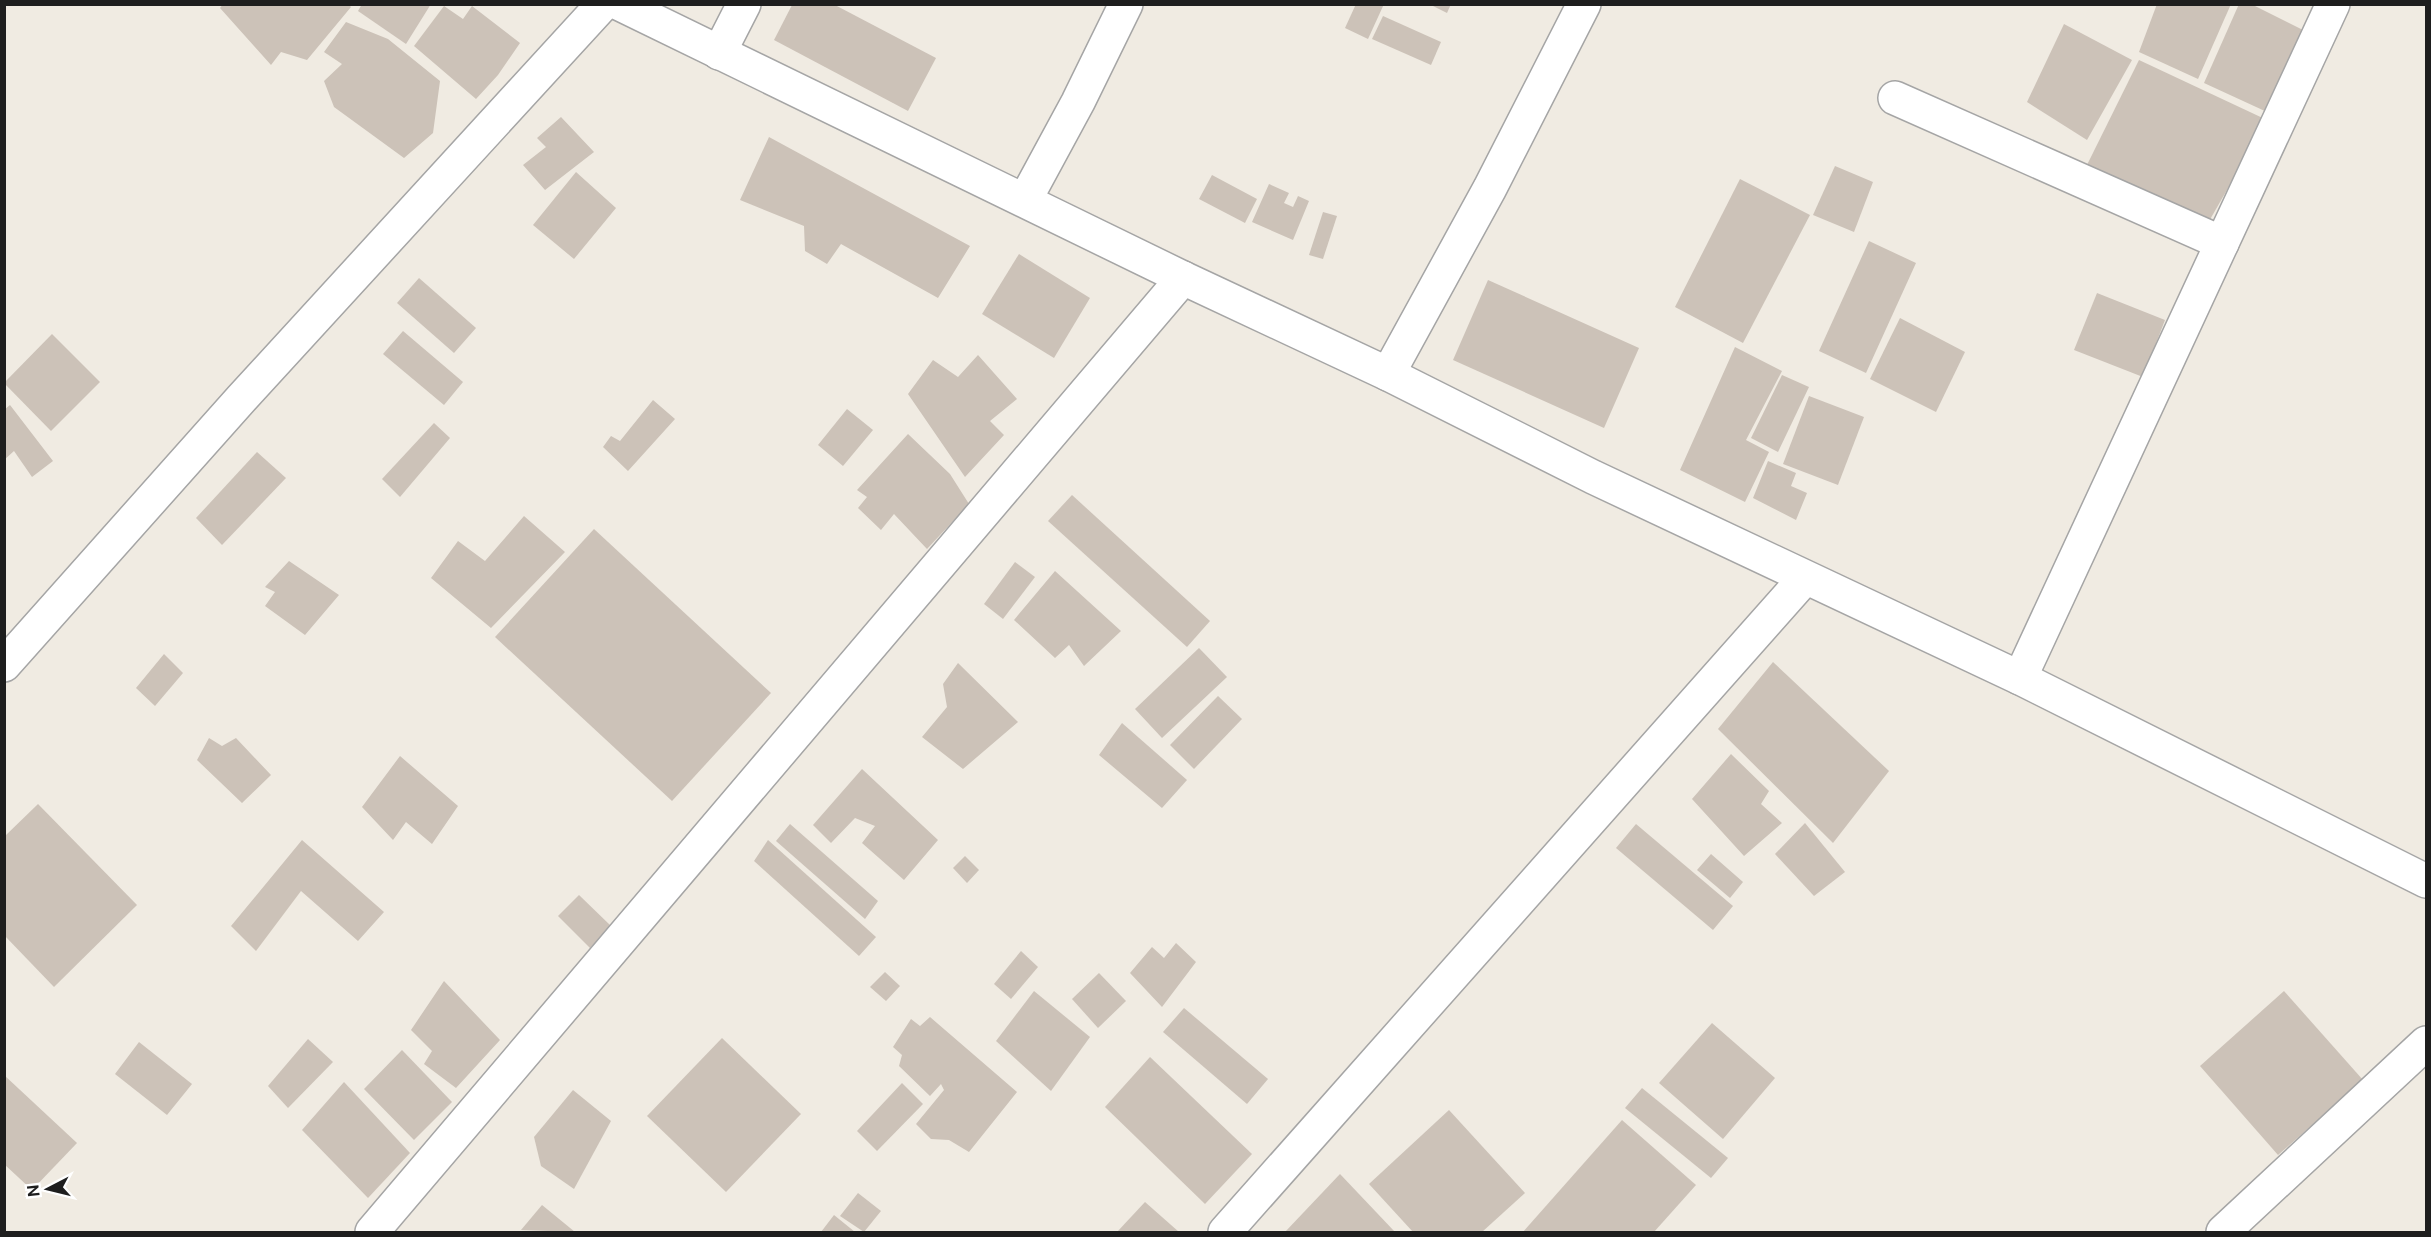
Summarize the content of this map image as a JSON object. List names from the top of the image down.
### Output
{
  "north": "left"
}
